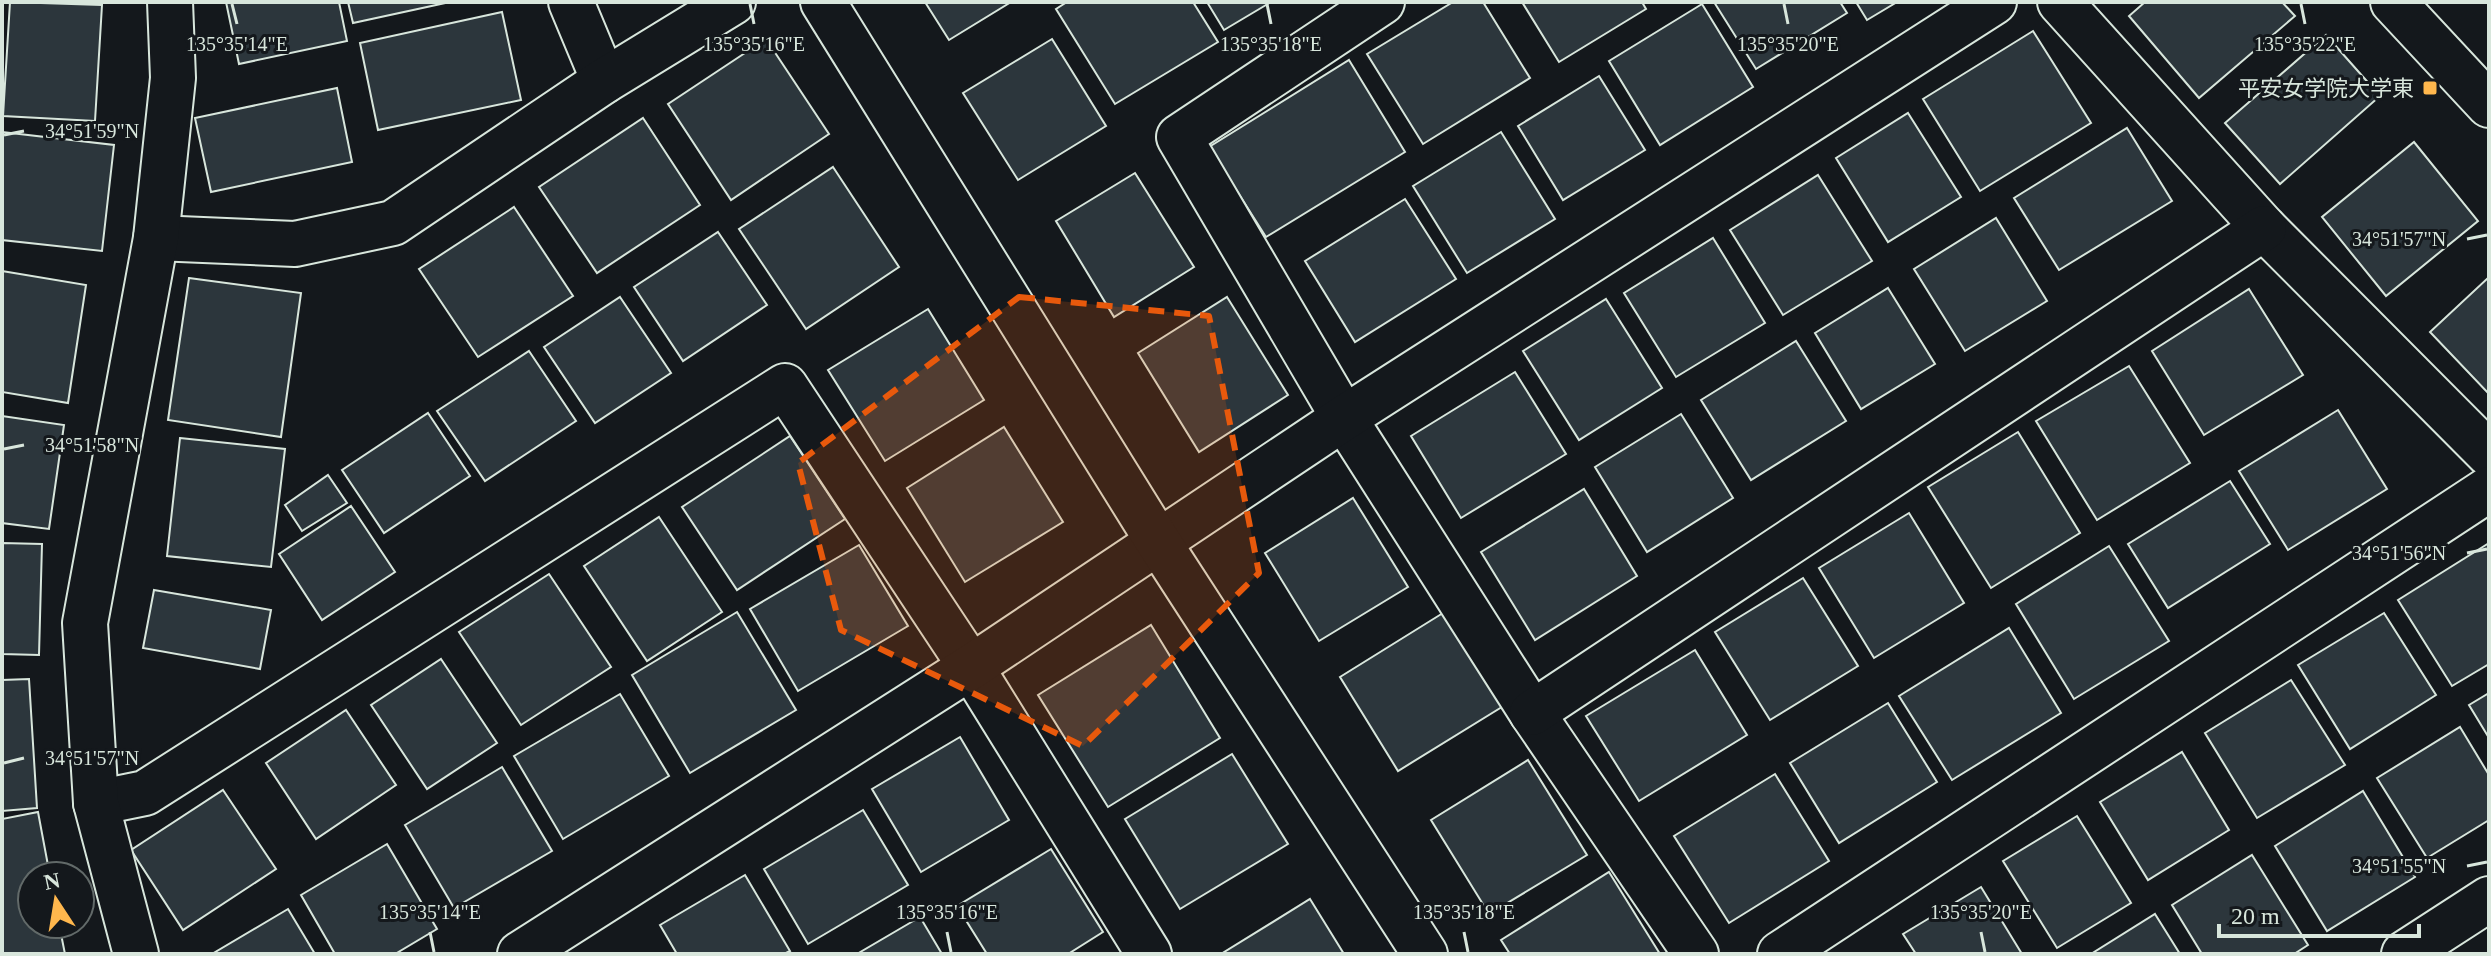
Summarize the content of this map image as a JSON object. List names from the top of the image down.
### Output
{
  "places": {
    "transit": ["平安女学院大学東"]
  },
  "scale_bar": "20 m",
  "north": "top",
  "coordinates": [
    "135°35'14\"E",
    "135°35'16\"E",
    "135°35'18\"E",
    "135°35'20\"E",
    "135°35'22\"E",
    "34°51'59\"N",
    "34°51'57\"N",
    "34°51'58\"N",
    "34°51'56\"N",
    "34°51'55\"N"
  ]
}
